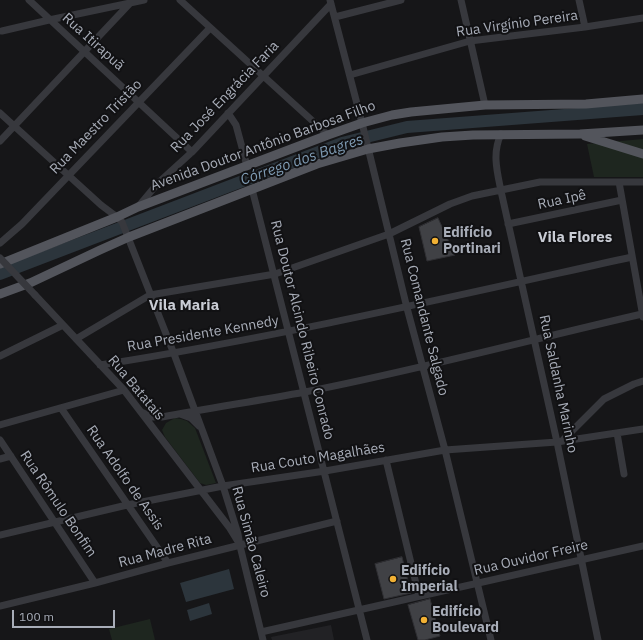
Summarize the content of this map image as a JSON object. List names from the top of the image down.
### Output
{
  "streets": {
    "main road": ["Avenida Doutor Antônio Barbosa Filho"],
    "street": [
      "Rua Virgínio Pereira",
      "Rua Itirapuã",
      "Rua José Engrácia Faria",
      "Rua Maestro Tristão",
      "Rua Ipê",
      "Rua Comandante Salgado",
      "Rua Doutor Alcindo Ribeiro Conrado",
      "Rua Presidente Kennedy",
      "Rua Saldanha Marinho",
      "Rua Batatais",
      "Rua Couto Magalhães",
      "Rua Adolfo de Assis",
      "Rua Rômulo Bonfim",
      "Rua Simão Caleiro",
      "Rua Madre Rita",
      "Rua Ouvidor Freire"
    ]
  },
  "crossings": [
    ["Rua Virgínio Pereira", "Rua Comandante Salgado"],
    ["Rua Itirapuã", "Rua José Engrácia Faria"],
    ["Rua Itirapuã", "Rua Maestro Tristão"],
    ["Rua José Engrácia Faria", "Avenida Doutor Antônio Barbosa Filho"],
    ["Rua José Engrácia Faria", "Rua Comandante Salgado"],
    ["Avenida Doutor Antônio Barbosa Filho", "Rua Comandante Salgado"],
    ["Avenida Doutor Antônio Barbosa Filho", "Rua Simão Caleiro"],
    ["Rua Ipê", "Rua Saldanha Marinho"],
    ["Rua Comandante Salgado", "Rua Presidente Kennedy"],
    ["Rua Comandante Salgado", "Rua Couto Magalhães"],
    ["Rua Comandante Salgado", "Rua Ouvidor Freire"],
    ["Rua Doutor Alcindo Ribeiro Conrado", "Rua Presidente Kennedy"],
    ["Rua Doutor Alcindo Ribeiro Conrado", "Rua Couto Magalhães"],
    ["Rua Doutor Alcindo Ribeiro Conrado", "Rua Madre Rita"],
    ["Rua Doutor Alcindo Ribeiro Conrado", "Rua Ouvidor Freire"],
    ["Rua Presidente Kennedy", "Rua Saldanha Marinho"],
    ["Rua Presidente Kennedy", "Rua Batatais"],
    ["Rua Presidente Kennedy", "Rua Simão Caleiro"],
    ["Rua Saldanha Marinho", "Rua Couto Magalhães"],
    ["Rua Saldanha Marinho", "Rua Ouvidor Freire"],
    ["Rua Batatais", "Rua Couto Magalhães"],
    ["Rua Batatais", "Rua Simão Caleiro"],
    ["Rua Batatais", "Rua Madre Rita"],
    ["Rua Couto Magalhães", "Rua Adolfo de Assis"],
    ["Rua Couto Magalhães", "Rua Rômulo Bonfim"],
    ["Rua Couto Magalhães", "Rua Simão Caleiro"],
    ["Rua Adolfo de Assis", "Rua Madre Rita"],
    ["Rua Rômulo Bonfim", "Rua Madre Rita"],
    ["Rua Simão Caleiro", "Rua Madre Rita"],
    ["Rua Simão Caleiro", "Rua Ouvidor Freire"]
  ],
  "districts": ["Vila Flores", "Vila Maria"],
  "water": ["Córrego dos Bagres"],
  "places": ["Edifício Portinari", "Edifício Imperial", "Edifício Boulevard"],
  "scale_bar": "100 m"
}
